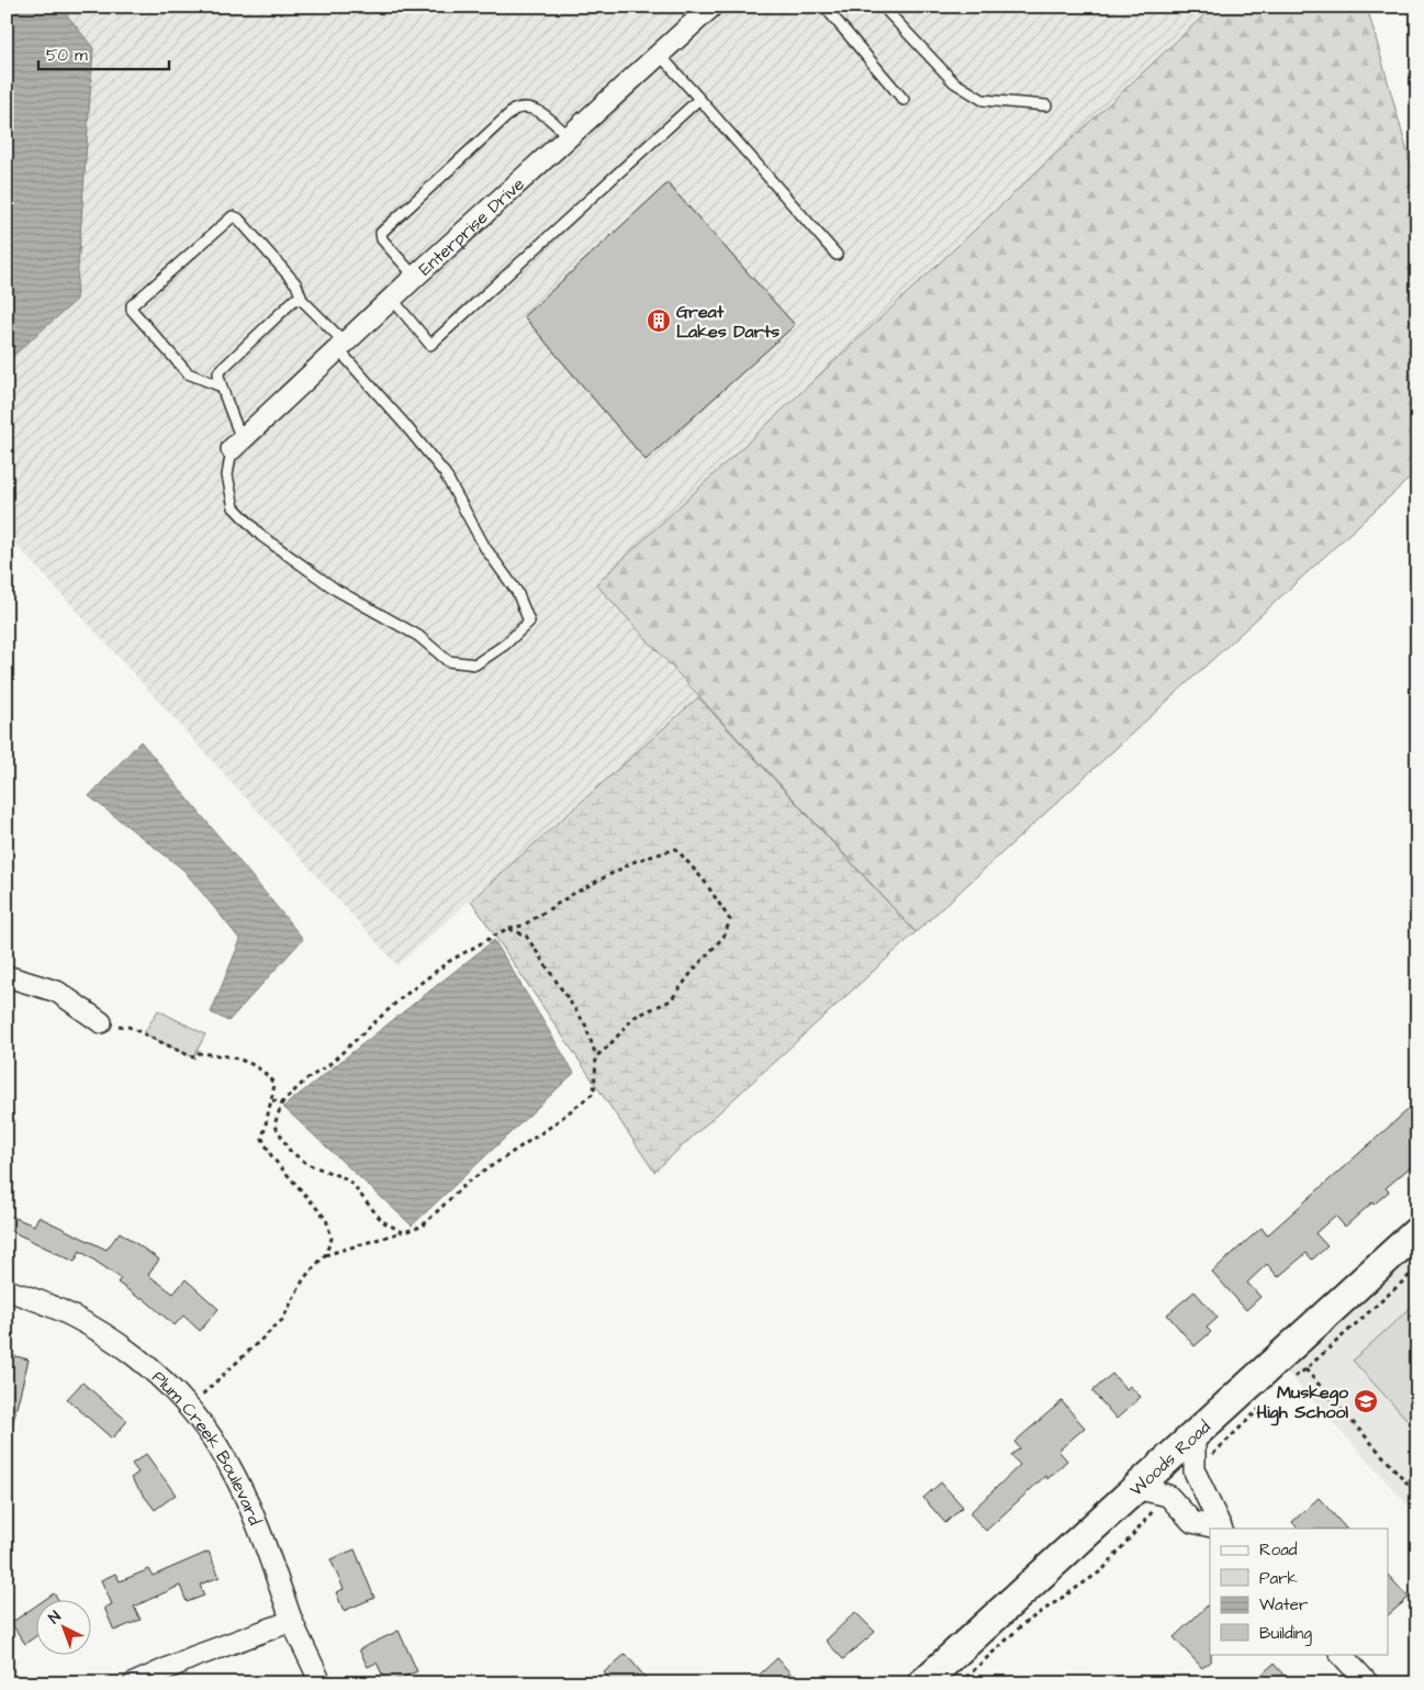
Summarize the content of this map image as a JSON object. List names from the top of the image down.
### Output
{
  "streets": {
    "street": ["Enterprise Drive", "Plum Creek Boulevard", "Woods Road"]
  },
  "places": {
    "building": ["Great Lakes Darts"],
    "school or university": ["Muskego High School"]
  },
  "legend": [
    "Road",
    "Park",
    "Water",
    "Building"
  ],
  "scale_bar": "50 m",
  "north": "top left"
}
